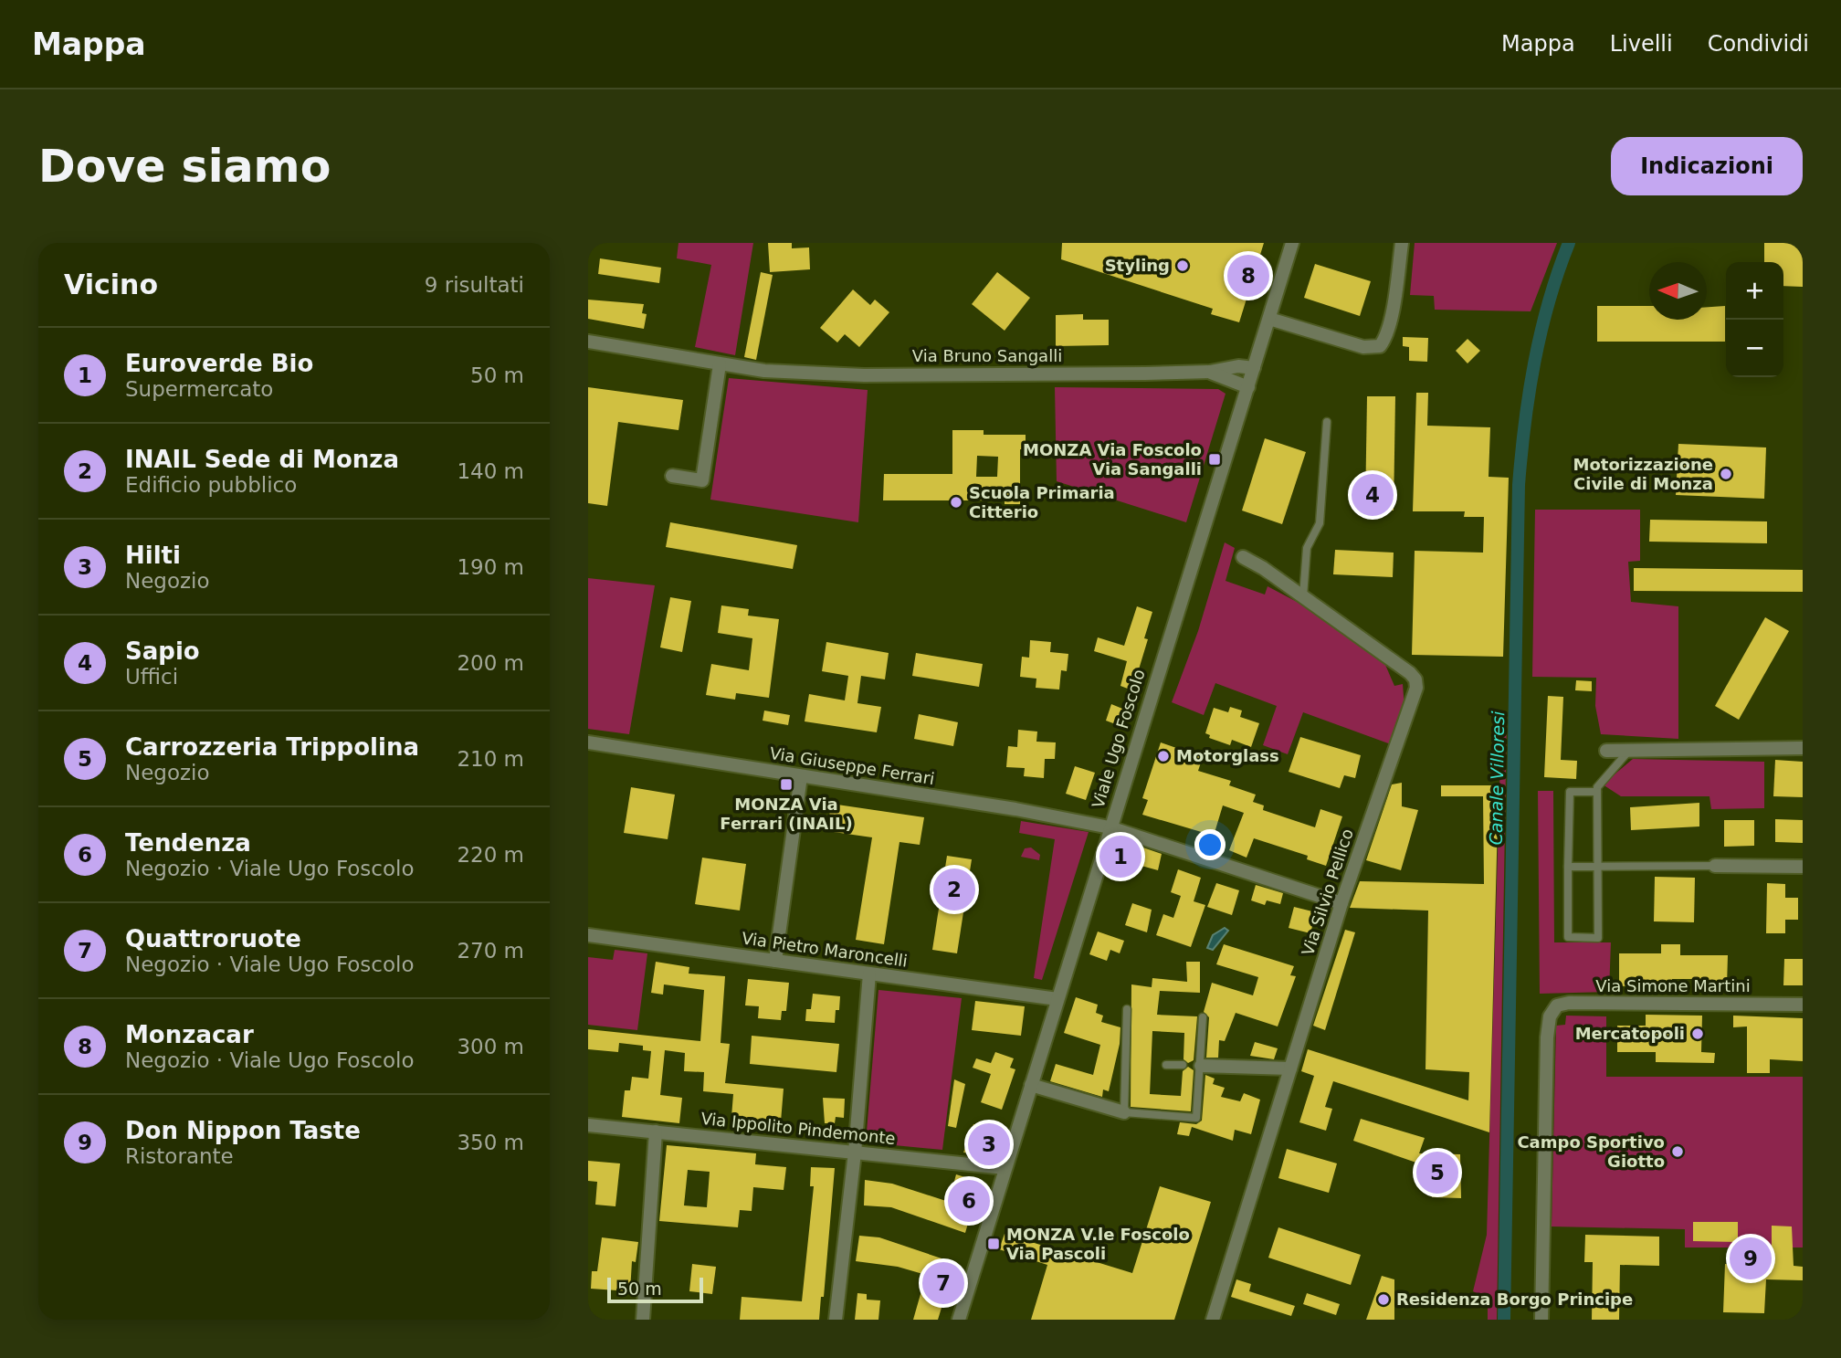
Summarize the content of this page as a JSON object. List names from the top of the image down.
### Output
{
  "streets": {
    "street": [
      "Via Bruno Sangalli",
      "Viale Ugo Foscolo",
      "Via Giuseppe Ferrari",
      "Via Silvio Pellico",
      "Via Pietro Maroncelli",
      "Via Simone Martini",
      "Via Ippolito Pindemonte"
    ]
  },
  "crossings": [
    ["Via Bruno Sangalli", "Viale Ugo Foscolo"],
    ["Viale Ugo Foscolo", "Via Giuseppe Ferrari"],
    ["Viale Ugo Foscolo", "Via Pietro Maroncelli"],
    ["Viale Ugo Foscolo", "Via Ippolito Pindemonte"],
    ["Via Giuseppe Ferrari", "Via Silvio Pellico"]
  ],
  "water": ["Canale Villoresi"],
  "places": {
    "other": [
      "Styling",
      "Motorizzazione Civile di Monza",
      "Scuola Primaria Citterio",
      "Motorglass",
      "Mercatopoli",
      "Campo Sportivo Giotto",
      "Residenza Borgo Principe"
    ],
    "transit": ["MONZA Via Foscolo Via Sangalli", "MONZA Via Ferrari (INAIL)", "MONZA V.le Foscolo Via Pascoli"]
  },
  "scale_bar": "50 m",
  "north": "left",
  "page": {
    "header": "Mappa",
    "nav": ["Mappa", "Livelli", "Condividi"],
    "buttons": "Indicazioni",
    "title": "Dove siamo",
    "heading": ["Vicino", "9 risultati"],
    "pins": [
      "8",
      "4",
      "1",
      "2",
      "3",
      "5",
      "6",
      "9",
      "7"
    ],
    "map_buttons": ["+", "−"],
    "list": [
      {
        "mark": "1",
        "name": "Euroverde Bio",
        "note": "Supermercato",
        "value": "50 m"
      },
      {
        "mark": "2",
        "name": "INAIL Sede di Monza",
        "note": "Edificio pubblico",
        "value": "140 m"
      },
      {
        "mark": "3",
        "name": "Hilti",
        "note": "Negozio",
        "value": "190 m"
      },
      {
        "mark": "4",
        "name": "Sapio",
        "note": "Uffici",
        "value": "200 m"
      },
      {
        "mark": "5",
        "name": "Carrozzeria Trippolina",
        "note": "Negozio",
        "value": "210 m"
      },
      {
        "mark": "6",
        "name": "Tendenza",
        "note": "Negozio · Viale Ugo Foscolo",
        "value": "220 m"
      },
      {
        "mark": "7",
        "name": "Quattroruote",
        "note": "Negozio · Viale Ugo Foscolo",
        "value": "270 m"
      },
      {
        "mark": "8",
        "name": "Monzacar",
        "note": "Negozio · Viale Ugo Foscolo",
        "value": "300 m"
      },
      {
        "mark": "9",
        "name": "Don Nippon Taste",
        "note": "Ristorante",
        "value": "350 m"
      }
    ],
    "scale": "50 m"
  }
}
